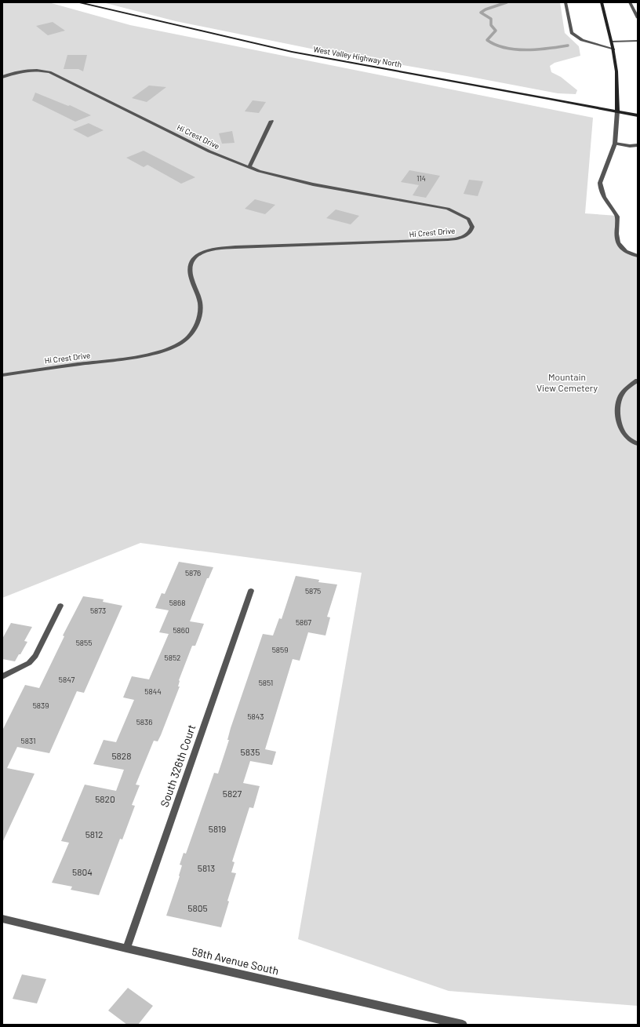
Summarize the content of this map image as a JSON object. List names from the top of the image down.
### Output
{
  "streets": {
    "main road": ["West Valley Highway North"],
    "street": ["Hi Crest Drive", "South 326th Court", "58th Avenue South"]
  },
  "crossings": [
    ["South 326th Court", "58th Avenue South"]
  ],
  "parks": ["Mountain View Cemetery"],
  "house_numbers": [
    "114",
    "5876",
    "5875",
    "5868",
    "5873",
    "5867",
    "5860",
    "5855",
    "5859",
    "5852",
    "5847",
    "5851",
    "5844",
    "5839",
    "5843",
    "5836",
    "5831",
    "5835",
    "5828",
    "5827",
    "5820",
    "5819",
    "5812",
    "5813",
    "5804",
    "5805"
  ]
}
